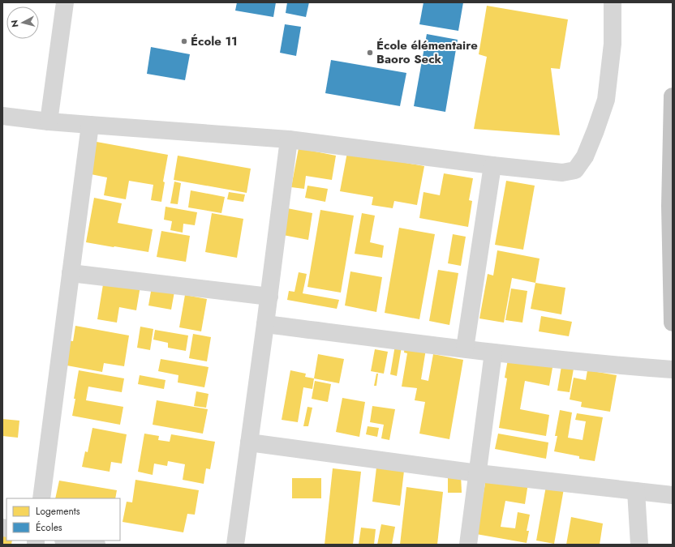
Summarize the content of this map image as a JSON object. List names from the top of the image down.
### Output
{
  "places": ["École 11", "École élémentaire Baoro Seck"],
  "legend": ["Logements", "Écoles"],
  "north": "left"
}
